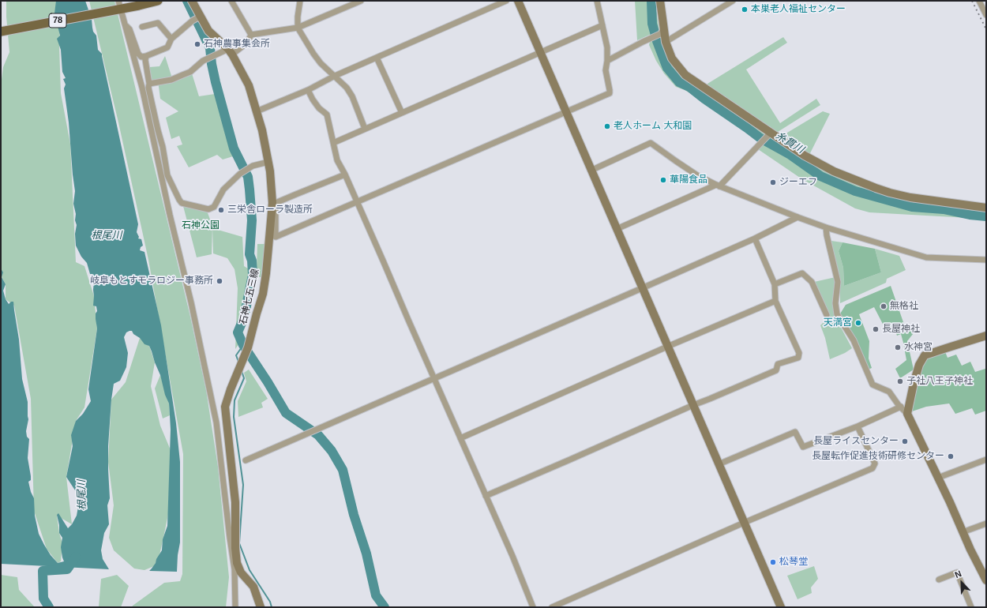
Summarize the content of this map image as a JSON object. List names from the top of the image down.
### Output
{
  "streets": {
    "main road": ["78"],
    "street": ["石神七五三線"]
  },
  "water": ["糸貫川", "根尾川"],
  "parks": ["石神公園"],
  "places": [
    "本巣老人福祉センター",
    "石神農事集会所",
    "老人ホーム 大和園",
    "華陽食品",
    "ジーエフ",
    "三栄舎ローラ製造所",
    "岐阜もとすモラロジー事務所",
    "無格社",
    "天満宮",
    "長屋神社",
    "水神宮",
    "子社八王子神社",
    "長屋ライスセンター",
    "長屋転作促進技術研修センター",
    "松琴堂"
  ],
  "north": "top left"
}
